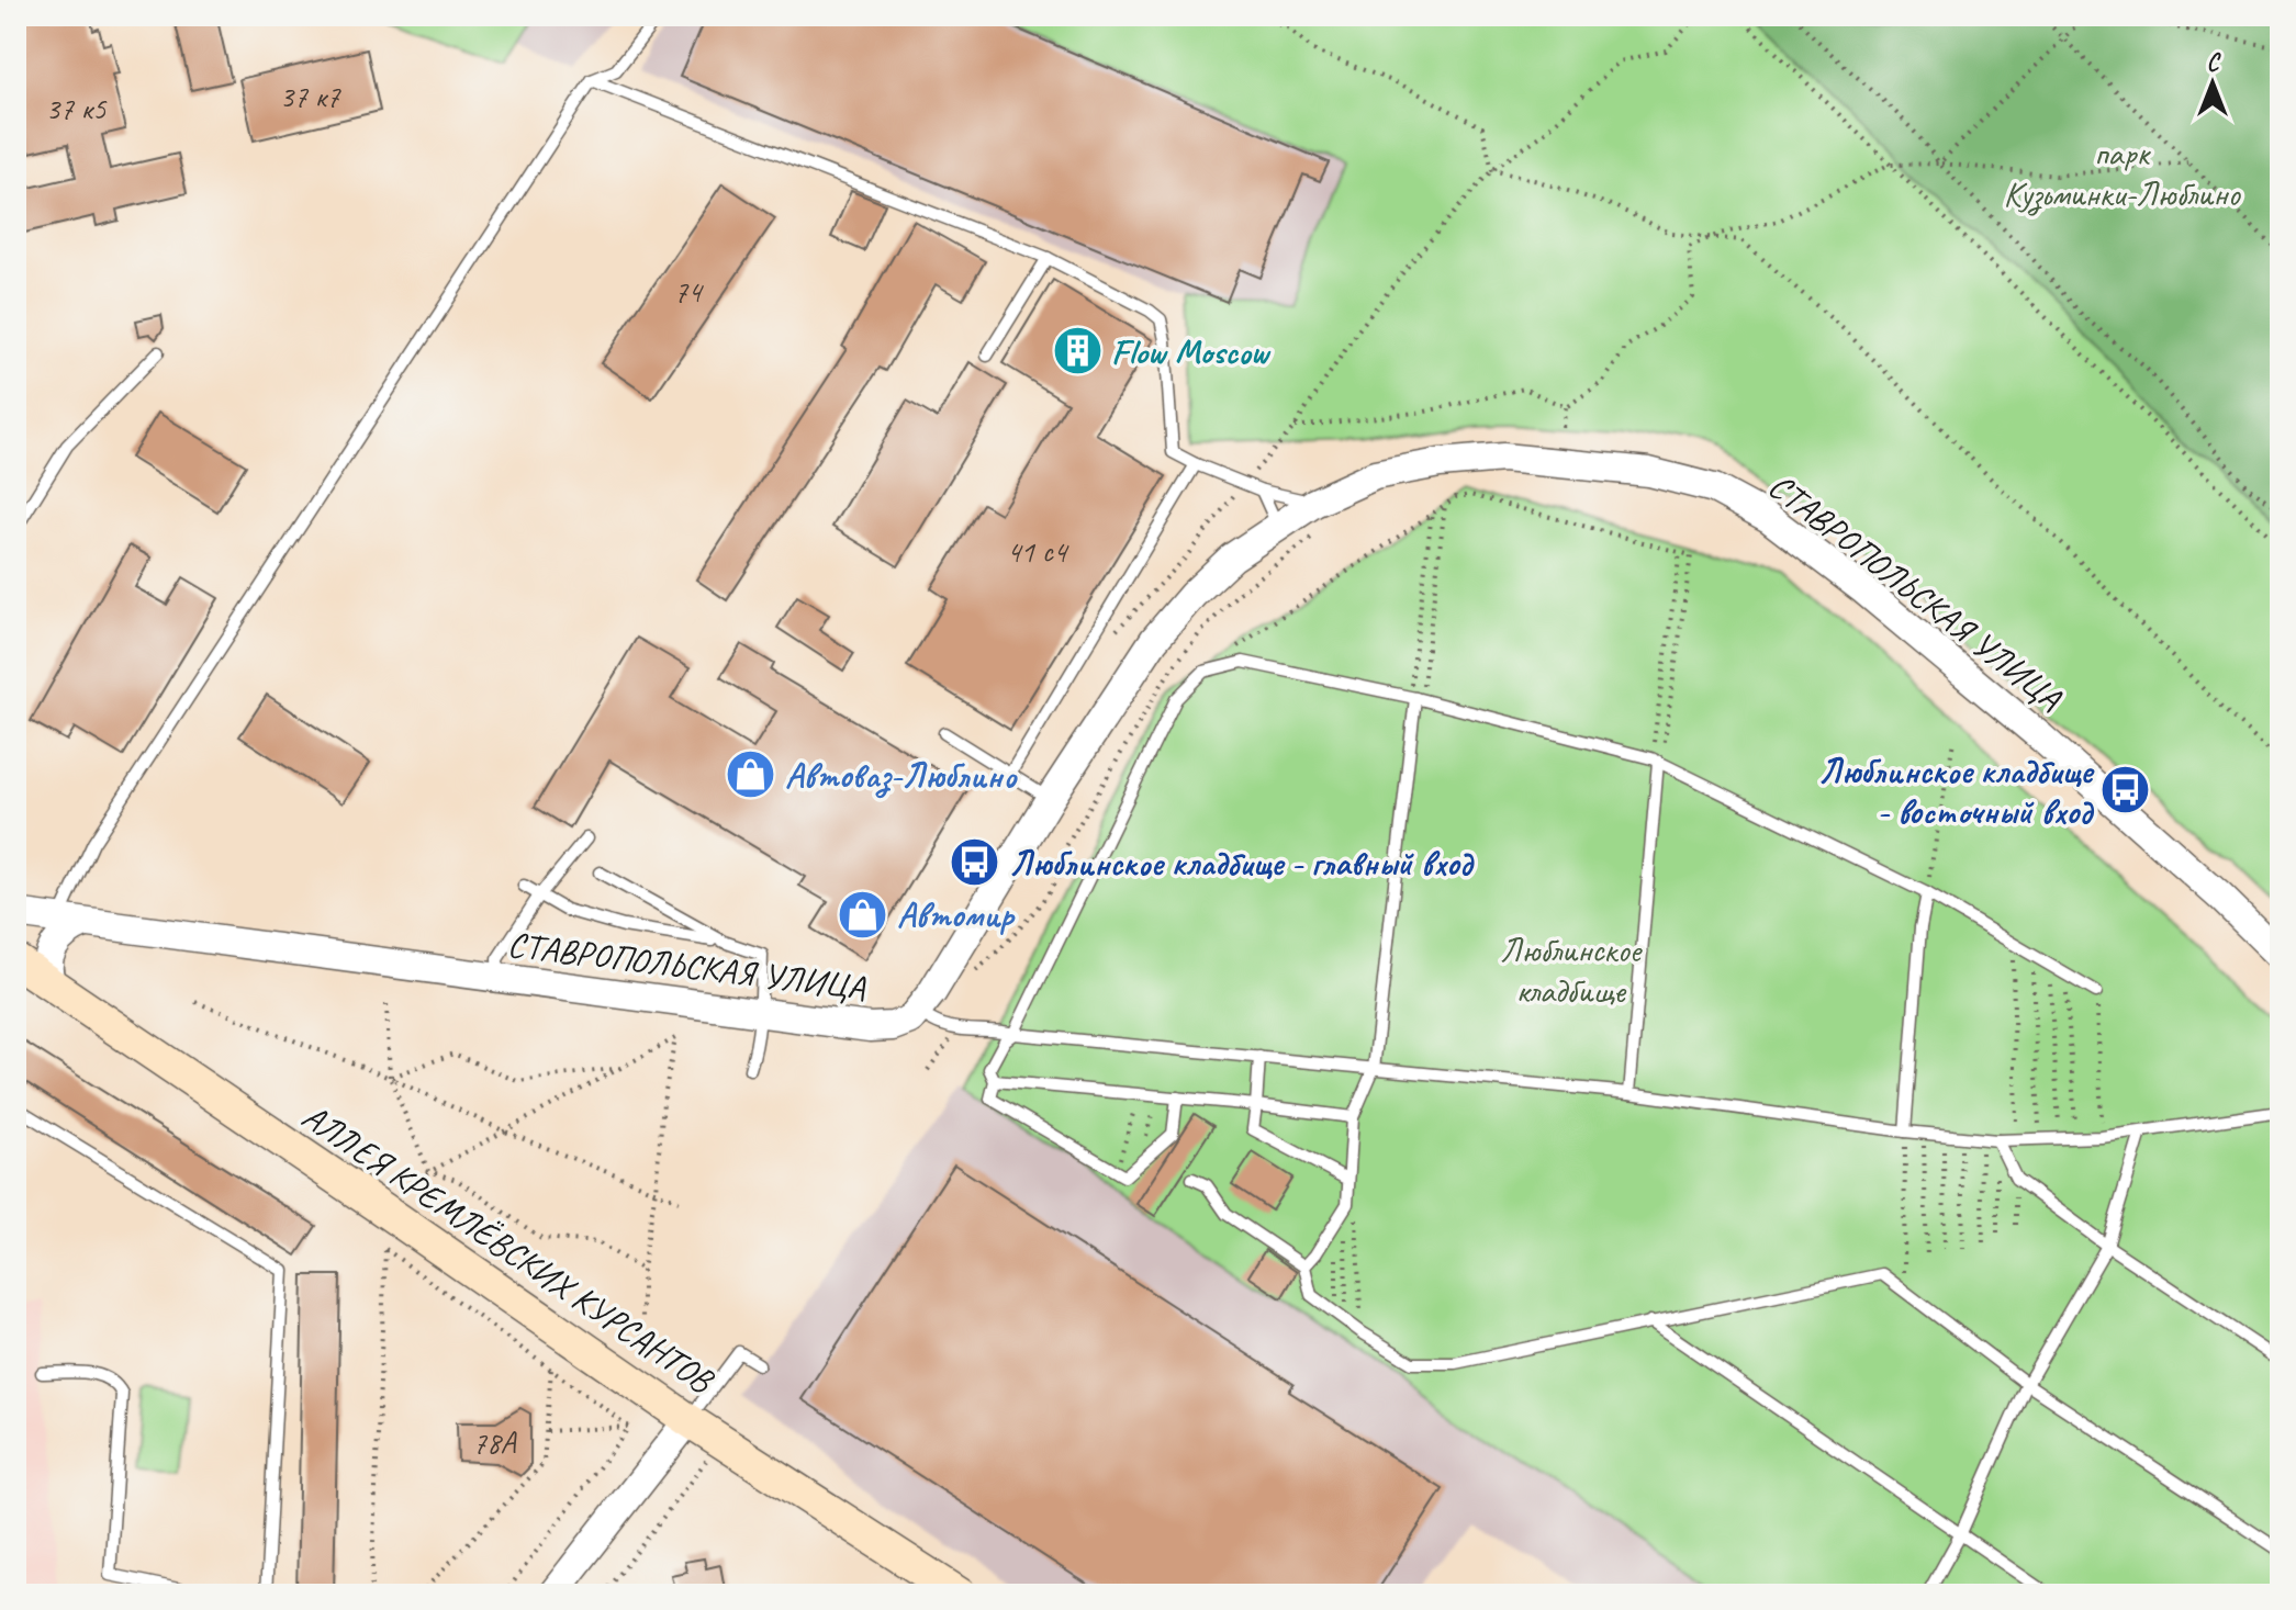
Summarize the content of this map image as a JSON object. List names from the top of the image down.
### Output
{
  "streets": {
    "main road": ["АЛЛЕЯ КРЕМЛЁВСКИХ КУРСАНТОВ"],
    "street": ["СТАВРОПОЛЬСКАЯ УЛИЦА"]
  },
  "parks": ["парк Кузьминки-Люблино", "Люблинское кладбище"],
  "places": {
    "building": ["Flow Moscow"],
    "shop": ["Автоваз-Люблино", "Автомир"],
    "bus stop": ["Люблинское кладбище - восточный вход", "Люблинское кладбище - главный вход"]
  },
  "house_numbers": [
    "37 к7",
    "37 к5",
    "74",
    "41 с4",
    "78А"
  ],
  "north": "top"
}
